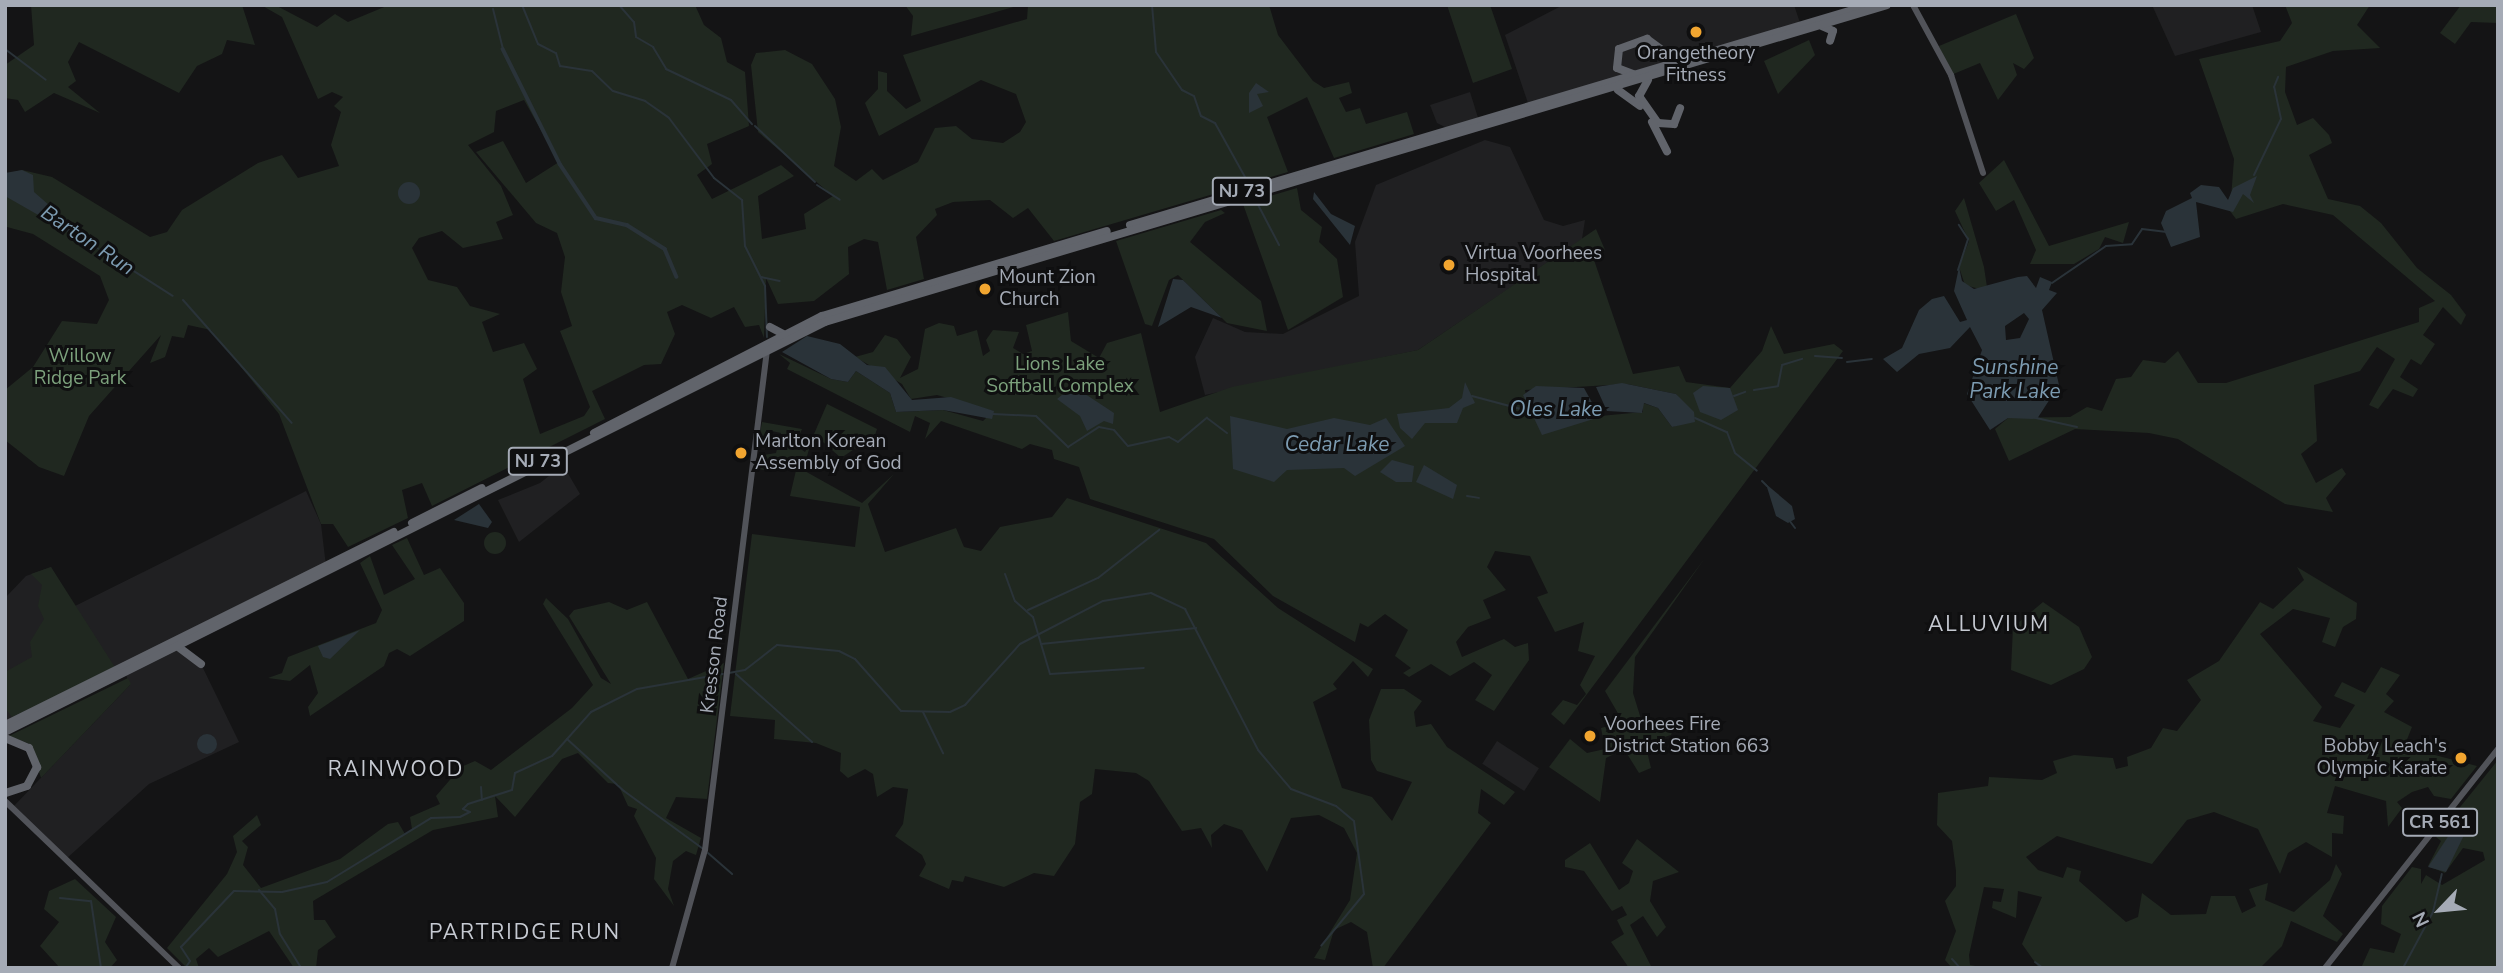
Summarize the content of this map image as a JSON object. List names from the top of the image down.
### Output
{
  "streets": {
    "highway": ["NJ 73"],
    "main road": ["Kresson Road", "CR 561"]
  },
  "crossings": [
    ["NJ 73", "Kresson Road"]
  ],
  "districts": ["ALLUVIUM", "RAINWOOD", "PARTRIDGE RUN"],
  "water": [
    "Barton Run",
    "Sunshine Park Lake",
    "Oles Lake",
    "Cedar Lake"
  ],
  "parks": ["Willow Ridge Park", "Lions Lake Softball Complex"],
  "places": [
    "Orangetheory Fitness",
    "Virtua Voorhees Hospital",
    "Mount Zion Church",
    "Marlton Korean Assembly of God",
    "Voorhees Fire District Station 663",
    "Bobby Leach's Olympic Karate"
  ],
  "north": "bottom left"
}
